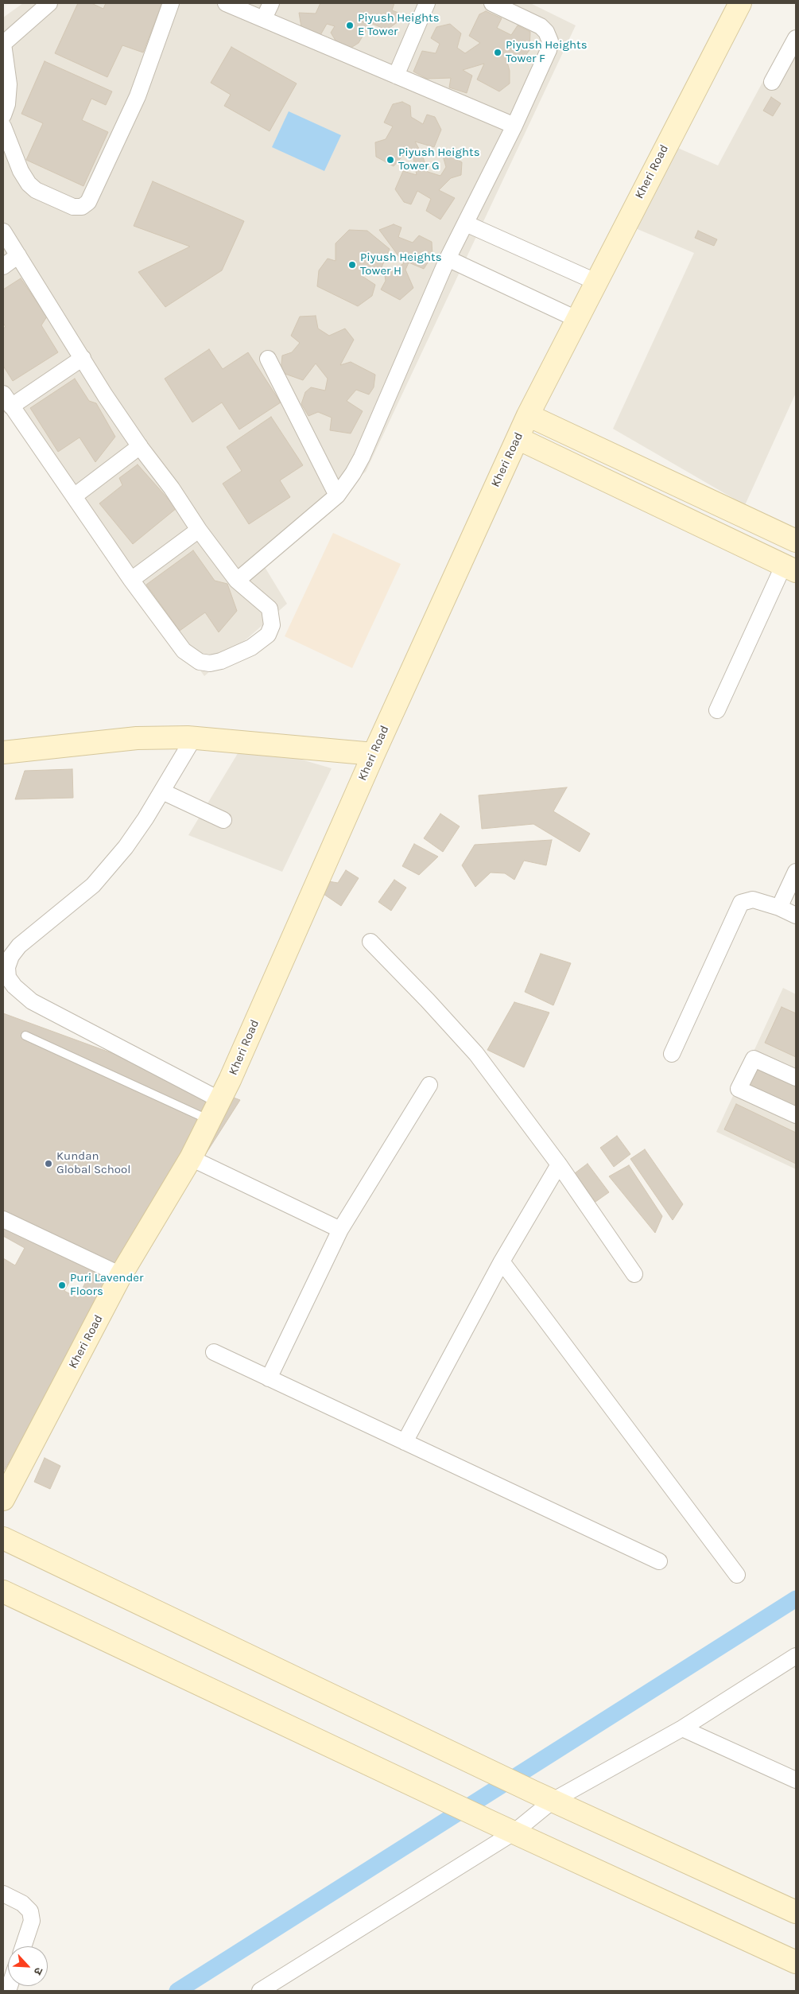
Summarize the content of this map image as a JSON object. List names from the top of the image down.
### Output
{
  "streets": {
    "street": ["Kheri Road"]
  },
  "places": [
    "Piyush Heights E Tower",
    "Piyush Heights Tower F",
    "Piyush Heights Tower G",
    "Piyush Heights Tower H",
    "Kundan Global School",
    "Puri Lavender Floors"
  ],
  "north": "bottom right"
}
